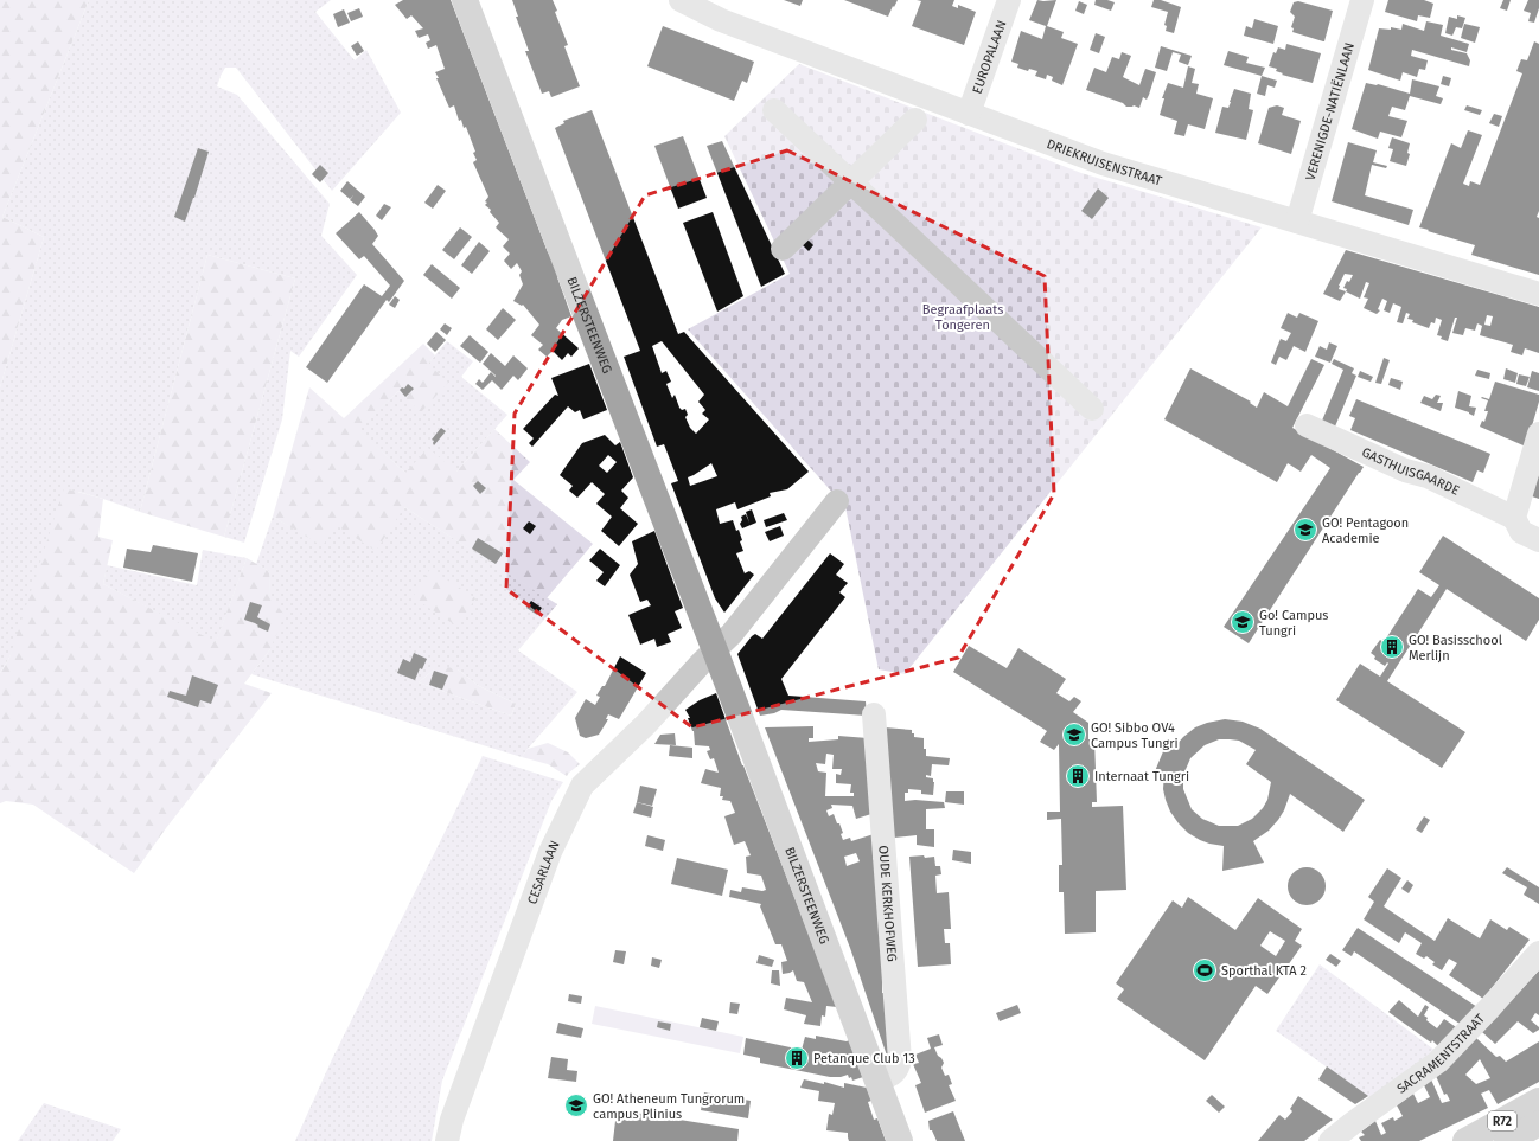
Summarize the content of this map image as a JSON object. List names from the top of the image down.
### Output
{
  "streets": {
    "main road": ["BILZERSTEENWEG", "R72"],
    "street": [
      "EUROPALAAN",
      "VERENIGDE-NATIËNLAAN",
      "DRIEKRUISENSTRAAT",
      "GASTHUISGAARDE",
      "CESARLAAN",
      "OUDE KERKHOFWEG",
      "SACRAMENTSTRAAT"
    ]
  },
  "crossings": [
    ["EUROPALAAN", "DRIEKRUISENSTRAAT"],
    ["VERENIGDE-NATIËNLAAN", "DRIEKRUISENSTRAAT"],
    ["BILZERSTEENWEG", "CESARLAAN"],
    ["BILZERSTEENWEG", "OUDE KERKHOFWEG"]
  ],
  "parks": ["Begraafplaats Tongeren"],
  "places": {
    "school or university": [
      "GO! Pentagoon Academie",
      "Go! Campus Tungri",
      "GO! Sibbo OV4 Campus Tungri",
      "GO! Atheneum Tungrorum campus Plinius"
    ],
    "building": ["GO! Basisschool Merlijn", "Internaat Tungri", "Petanque Club 13"],
    "sports": ["Sporthal KTA 2"]
  }
}
